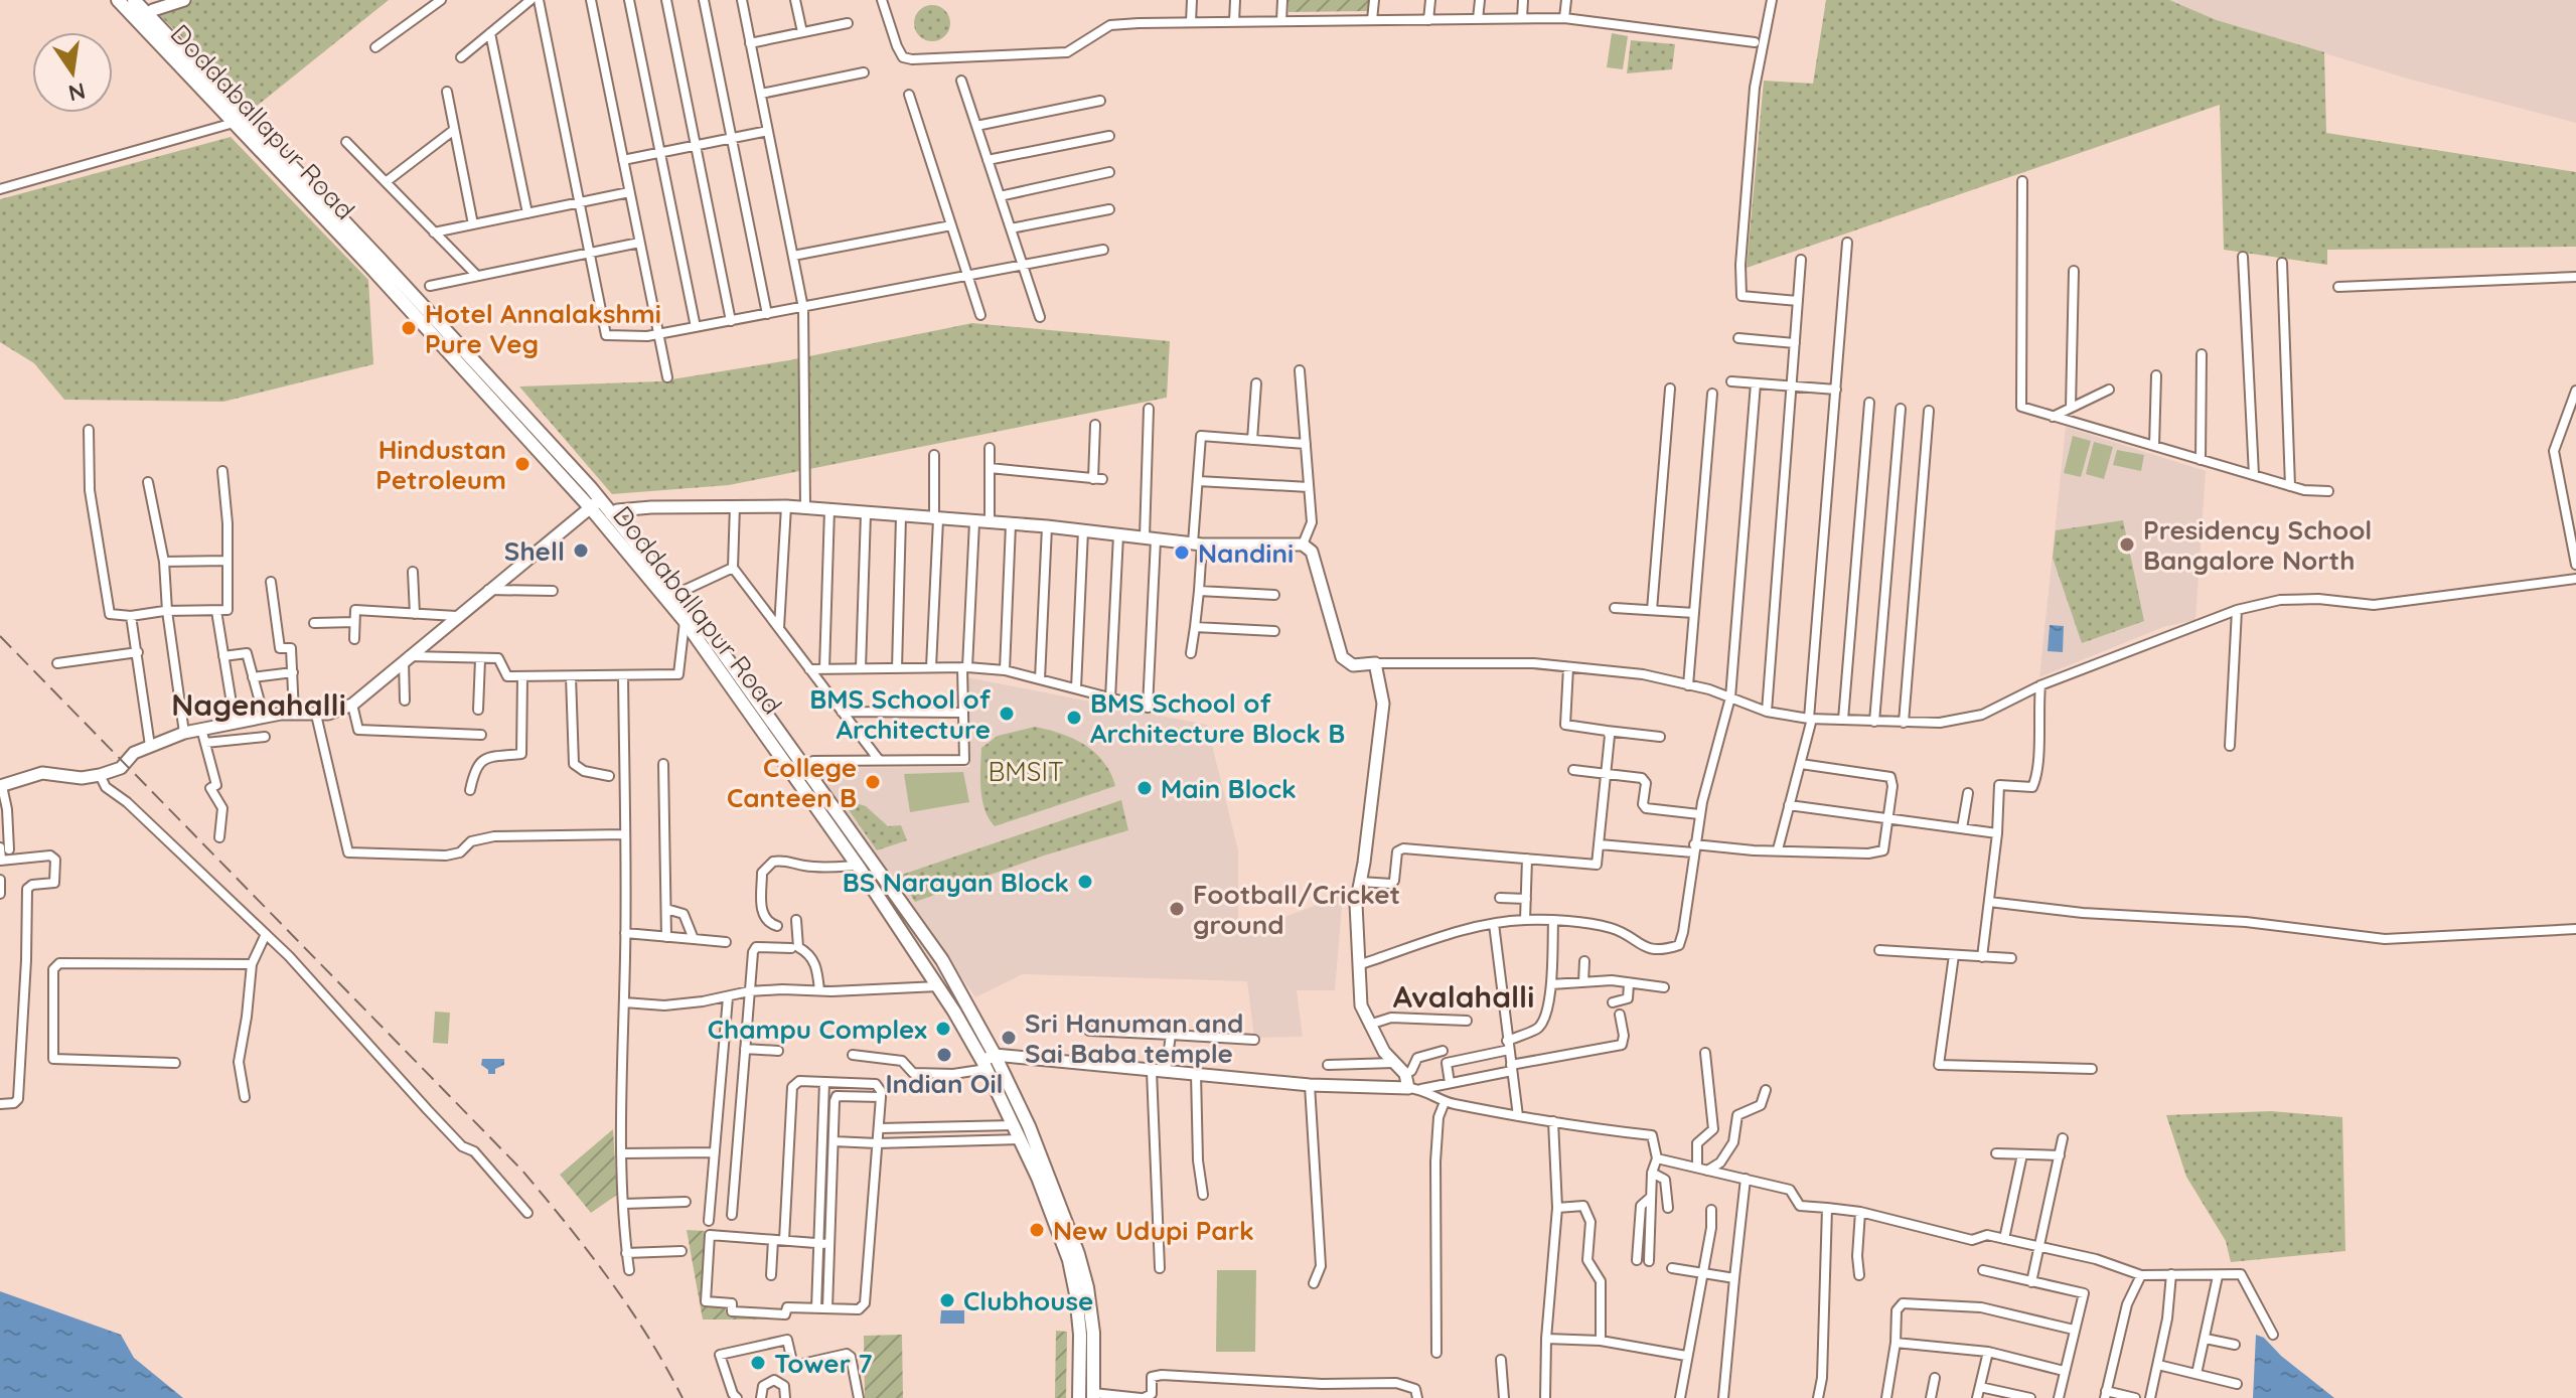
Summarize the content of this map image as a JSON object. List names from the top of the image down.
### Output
{
  "streets": {
    "main road": ["Doddaballapur Road"]
  },
  "districts": ["Nagenahalli", "Avalahalli"],
  "parks": ["BMSIT"],
  "places": [
    "Hotel Annalakshmi Pure Veg",
    "Hindustan Petroleum",
    "Presidency School Bangalore North",
    "Shell",
    "Nandini",
    "BMS School of Architecture",
    "BMS School of Architecture Block B",
    "College Canteen B",
    "Main Block",
    "BS Narayan Block",
    "Football/Cricket ground",
    "Champu Complex",
    "Sri Hanuman and Sai Baba temple",
    "Indian Oil",
    "New Udupi Park",
    "Clubhouse",
    "Tower 7"
  ],
  "north": "bottom"
}
